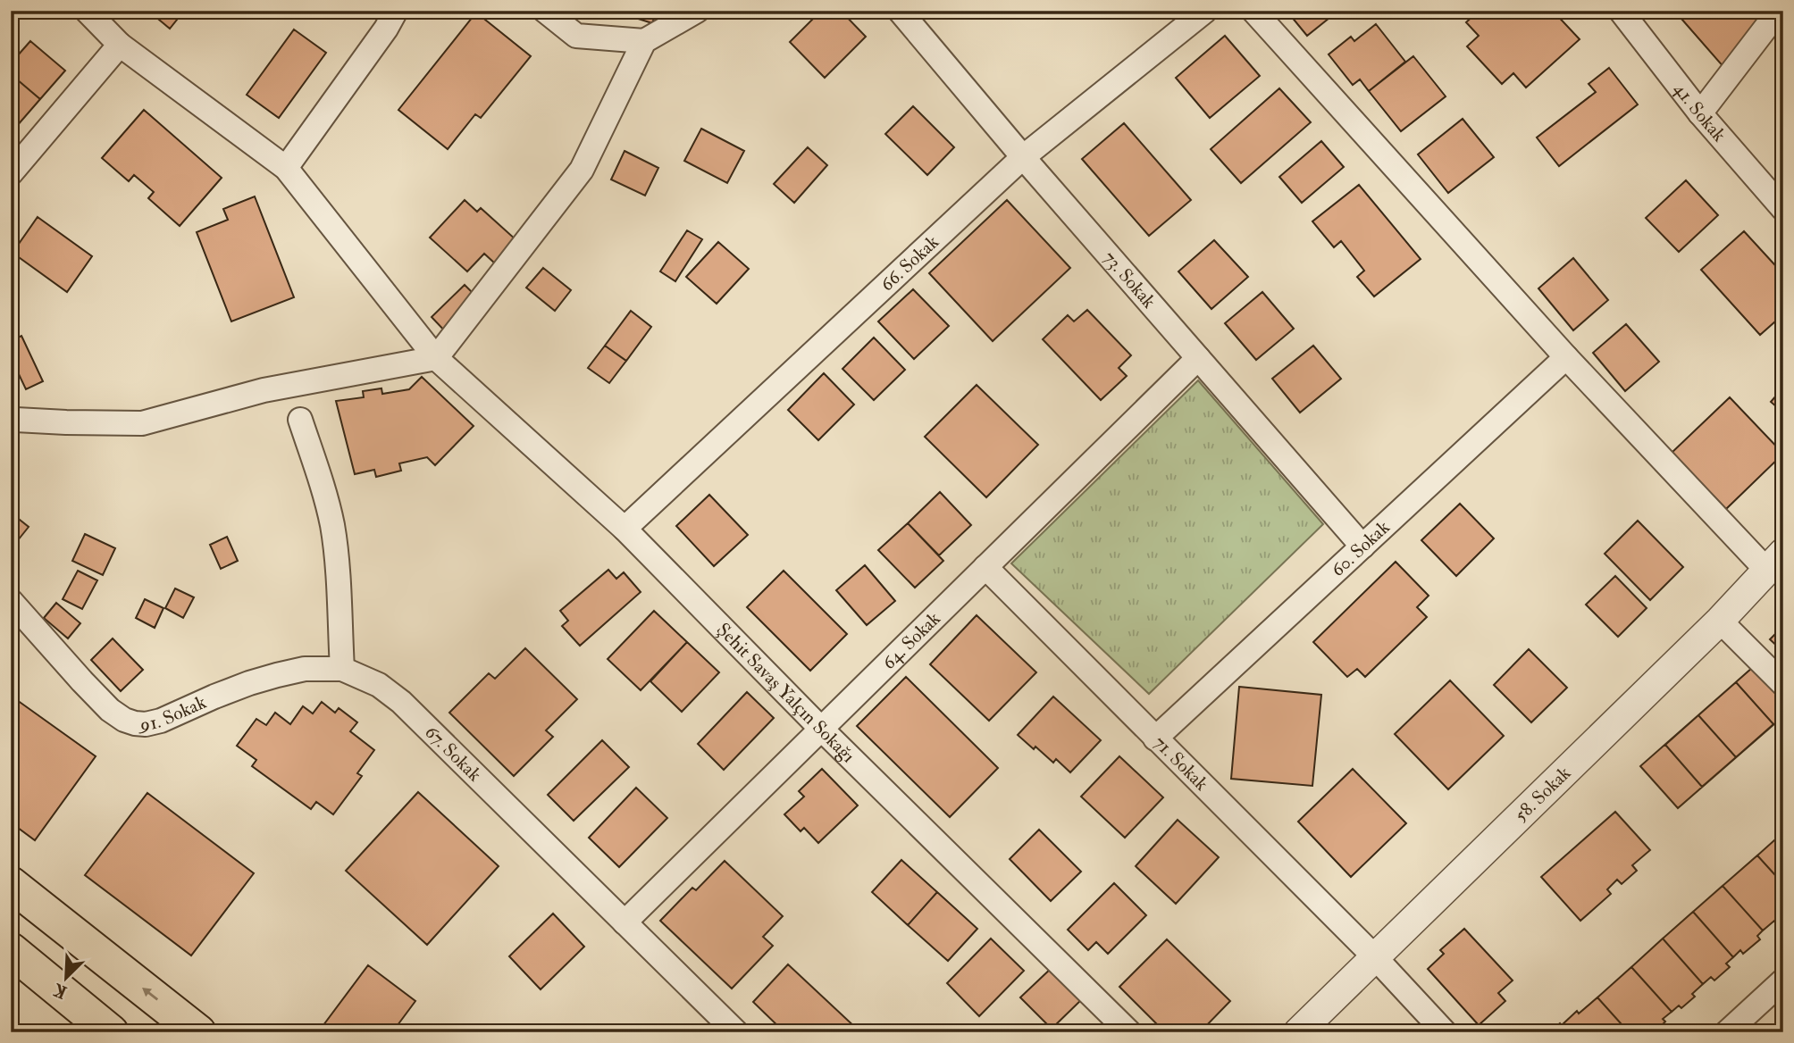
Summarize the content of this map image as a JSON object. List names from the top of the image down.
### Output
{
  "streets": {
    "street": [
      "41. Sokak",
      "66. Sokak",
      "73. Sokak",
      "60. Sokak",
      "64. Sokak",
      "Şehit Savaş Yalçın Sokağı",
      "91. Sokak",
      "67. Sokak",
      "71. Sokak",
      "58. Sokak"
    ]
  },
  "crossings": [
    ["66. Sokak", "73. Sokak"],
    ["66. Sokak", "Şehit Savaş Yalçın Sokağı"],
    ["73. Sokak", "60. Sokak"],
    ["73. Sokak", "64. Sokak"],
    ["60. Sokak", "71. Sokak"],
    ["64. Sokak", "Şehit Savaş Yalçın Sokağı"],
    ["64. Sokak", "67. Sokak"],
    ["64. Sokak", "71. Sokak"],
    ["91. Sokak", "67. Sokak"],
    ["71. Sokak", "58. Sokak"]
  ],
  "north": "bottom left"
}
